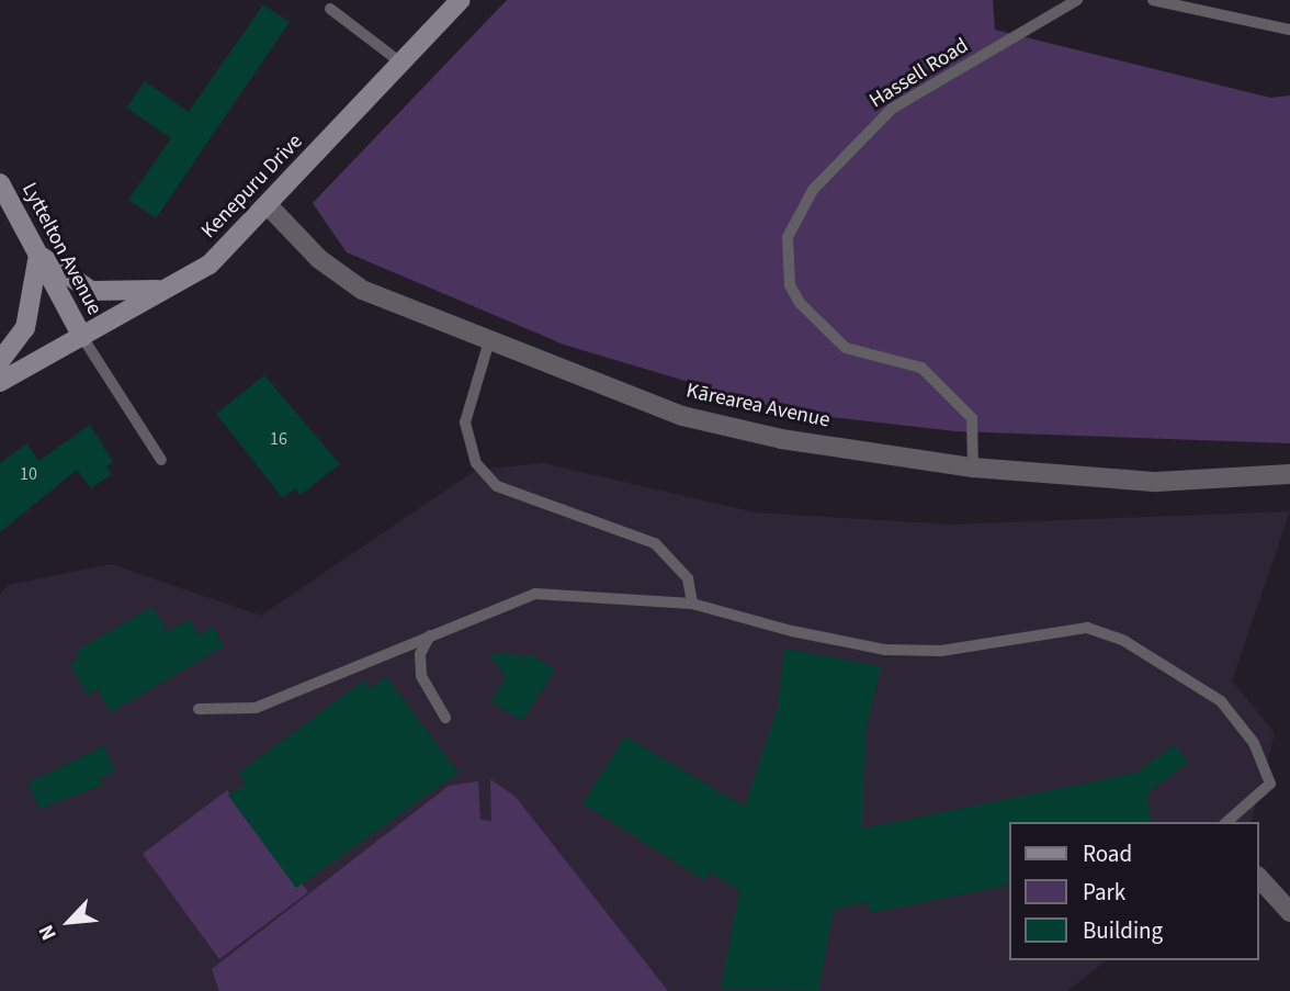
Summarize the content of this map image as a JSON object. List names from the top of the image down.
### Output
{
  "streets": {
    "main road": ["Kenepuru Drive", "Lyttelton Avenue"],
    "street": ["Kārearea Avenue"],
    "lane": ["Hassell Road"]
  },
  "crossings": [
    ["Hassell Road", "Kārearea Avenue"],
    ["Kenepuru Drive", "Lyttelton Avenue"],
    ["Kenepuru Drive", "Kārearea Avenue"]
  ],
  "house_numbers": ["16", "10"],
  "legend": ["Road", "Park", "Building"],
  "north": "bottom left"
}
